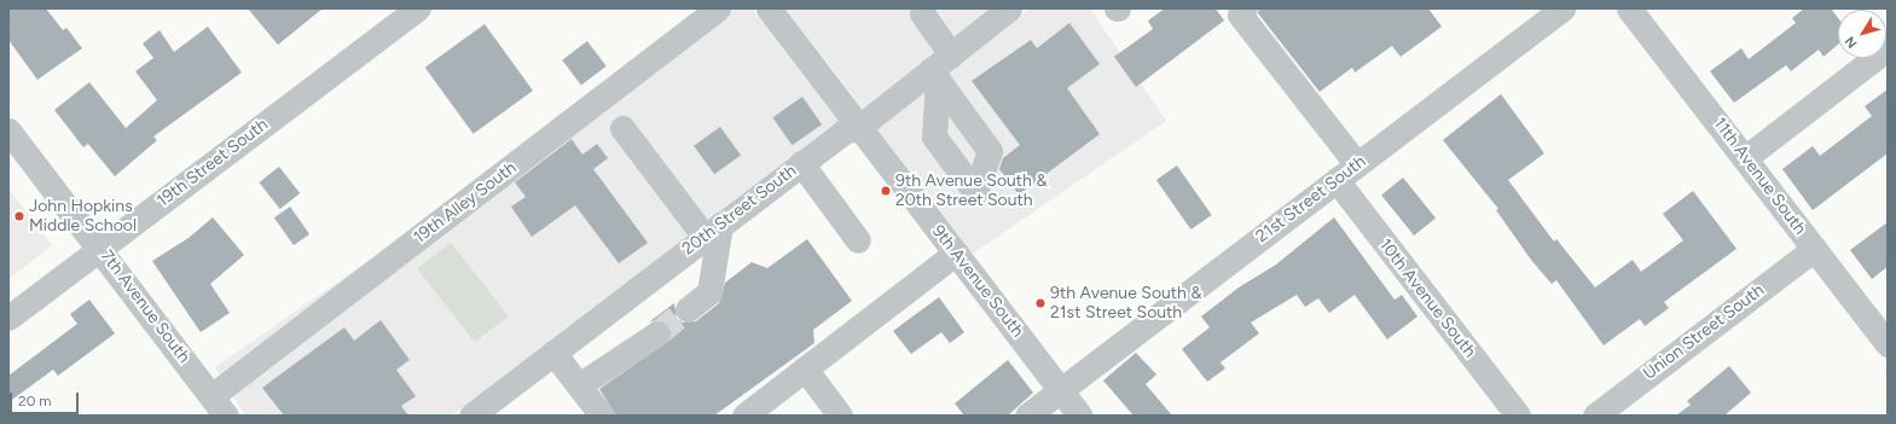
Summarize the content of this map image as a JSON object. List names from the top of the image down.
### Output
{
  "streets": {
    "street": [
      "19th Street South",
      "11th Avenue South",
      "21st Street South",
      "19th Alley South",
      "20th Street South",
      "9th Avenue South",
      "10th Avenue South",
      "7th Avenue South",
      "Union Street South"
    ]
  },
  "crossings": [
    ["19th Street South", "7th Avenue South"],
    ["11th Avenue South", "Union Street South"],
    ["21st Street South", "9th Avenue South"],
    ["21st Street South", "10th Avenue South"],
    ["19th Alley South", "7th Avenue South"],
    ["20th Street South", "9th Avenue South"]
  ],
  "places": ["9th Avenue South & 20th Street South", "John Hopkins Middle School", "9th Avenue South & 21st Street South"],
  "scale_bar": "20 m",
  "north": "bottom left"
}
